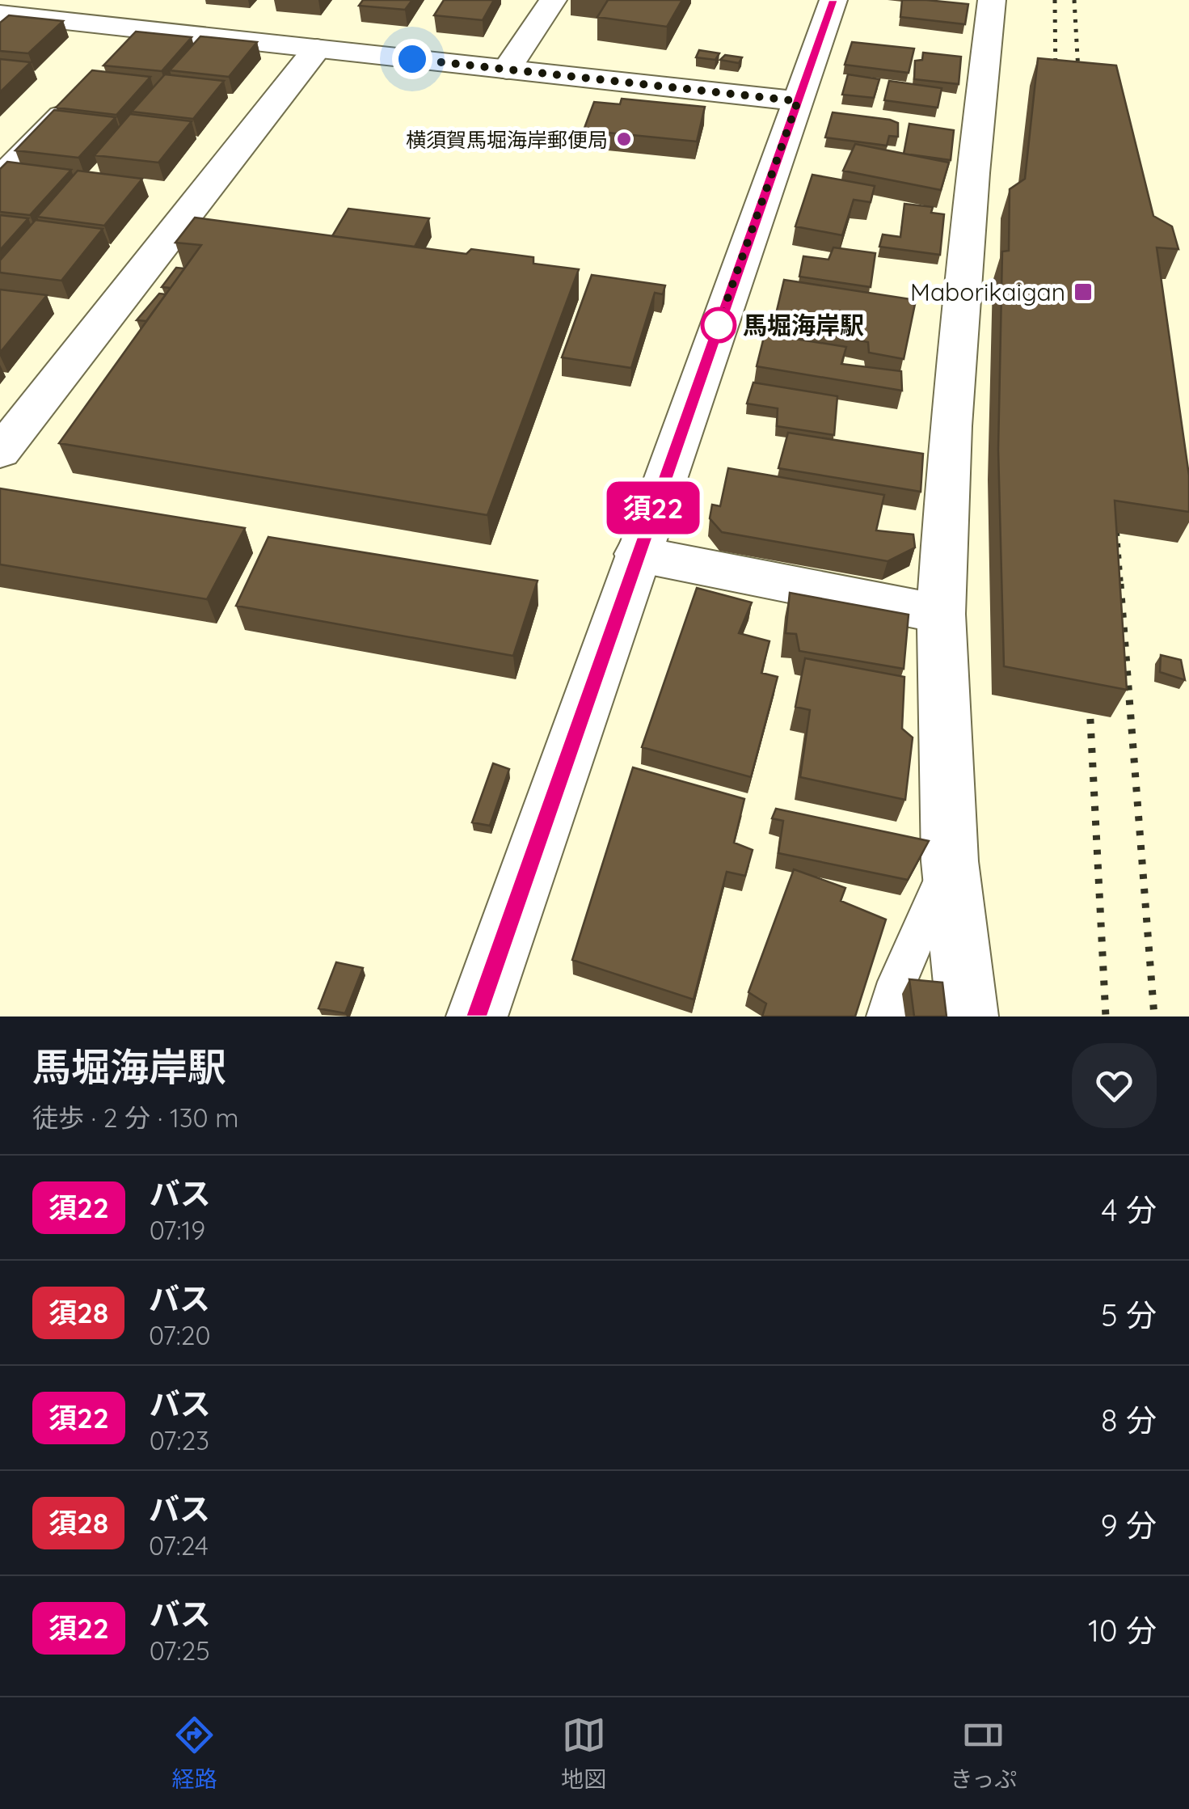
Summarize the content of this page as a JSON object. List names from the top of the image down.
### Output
{
  "places": {
    "other": ["横須賀馬堀海岸郵便局", "馬堀海岸駅"],
    "transit": ["Maborikaigan"]
  },
  "lines": ["bus line 須22"],
  "page": {
    "on_map": "須22",
    "heading": ["馬堀海岸駅", "徒歩 · 2 分 · 130 m"],
    "list": [
      {
        "mark": "須22",
        "name": "バス",
        "note": "07:19",
        "value": "4 分"
      },
      {
        "mark": "須28",
        "name": "バス",
        "note": "07:20",
        "value": "5 分"
      },
      {
        "mark": "須22",
        "name": "バス",
        "note": "07:23",
        "value": "8 分"
      },
      {
        "mark": "須28",
        "name": "バス",
        "note": "07:24",
        "value": "9 分"
      },
      {
        "mark": "須22",
        "name": "バス",
        "note": "07:25",
        "value": "10 分"
      }
    ],
    "tabs": ["経路", "地図", "きっぷ"]
  }
}
